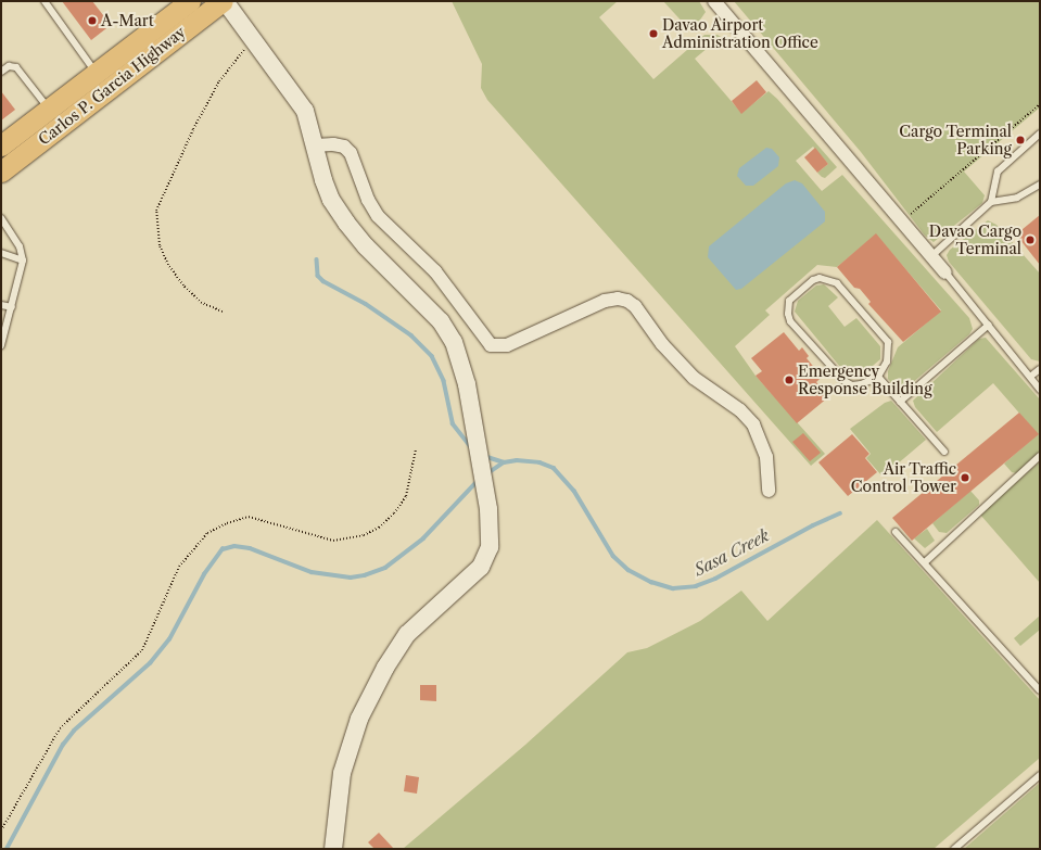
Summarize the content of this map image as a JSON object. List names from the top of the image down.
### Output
{
  "streets": {
    "highway": ["Carlos P. Garcia Highway"]
  },
  "water": ["Sasa Creek"],
  "places": [
    "A-Mart",
    "Davao Airport Administration Office",
    "Cargo Terminal Parking",
    "Davao Cargo Terminal",
    "Emergency Response Building",
    "Air Traffic Control Tower"
  ]
}
